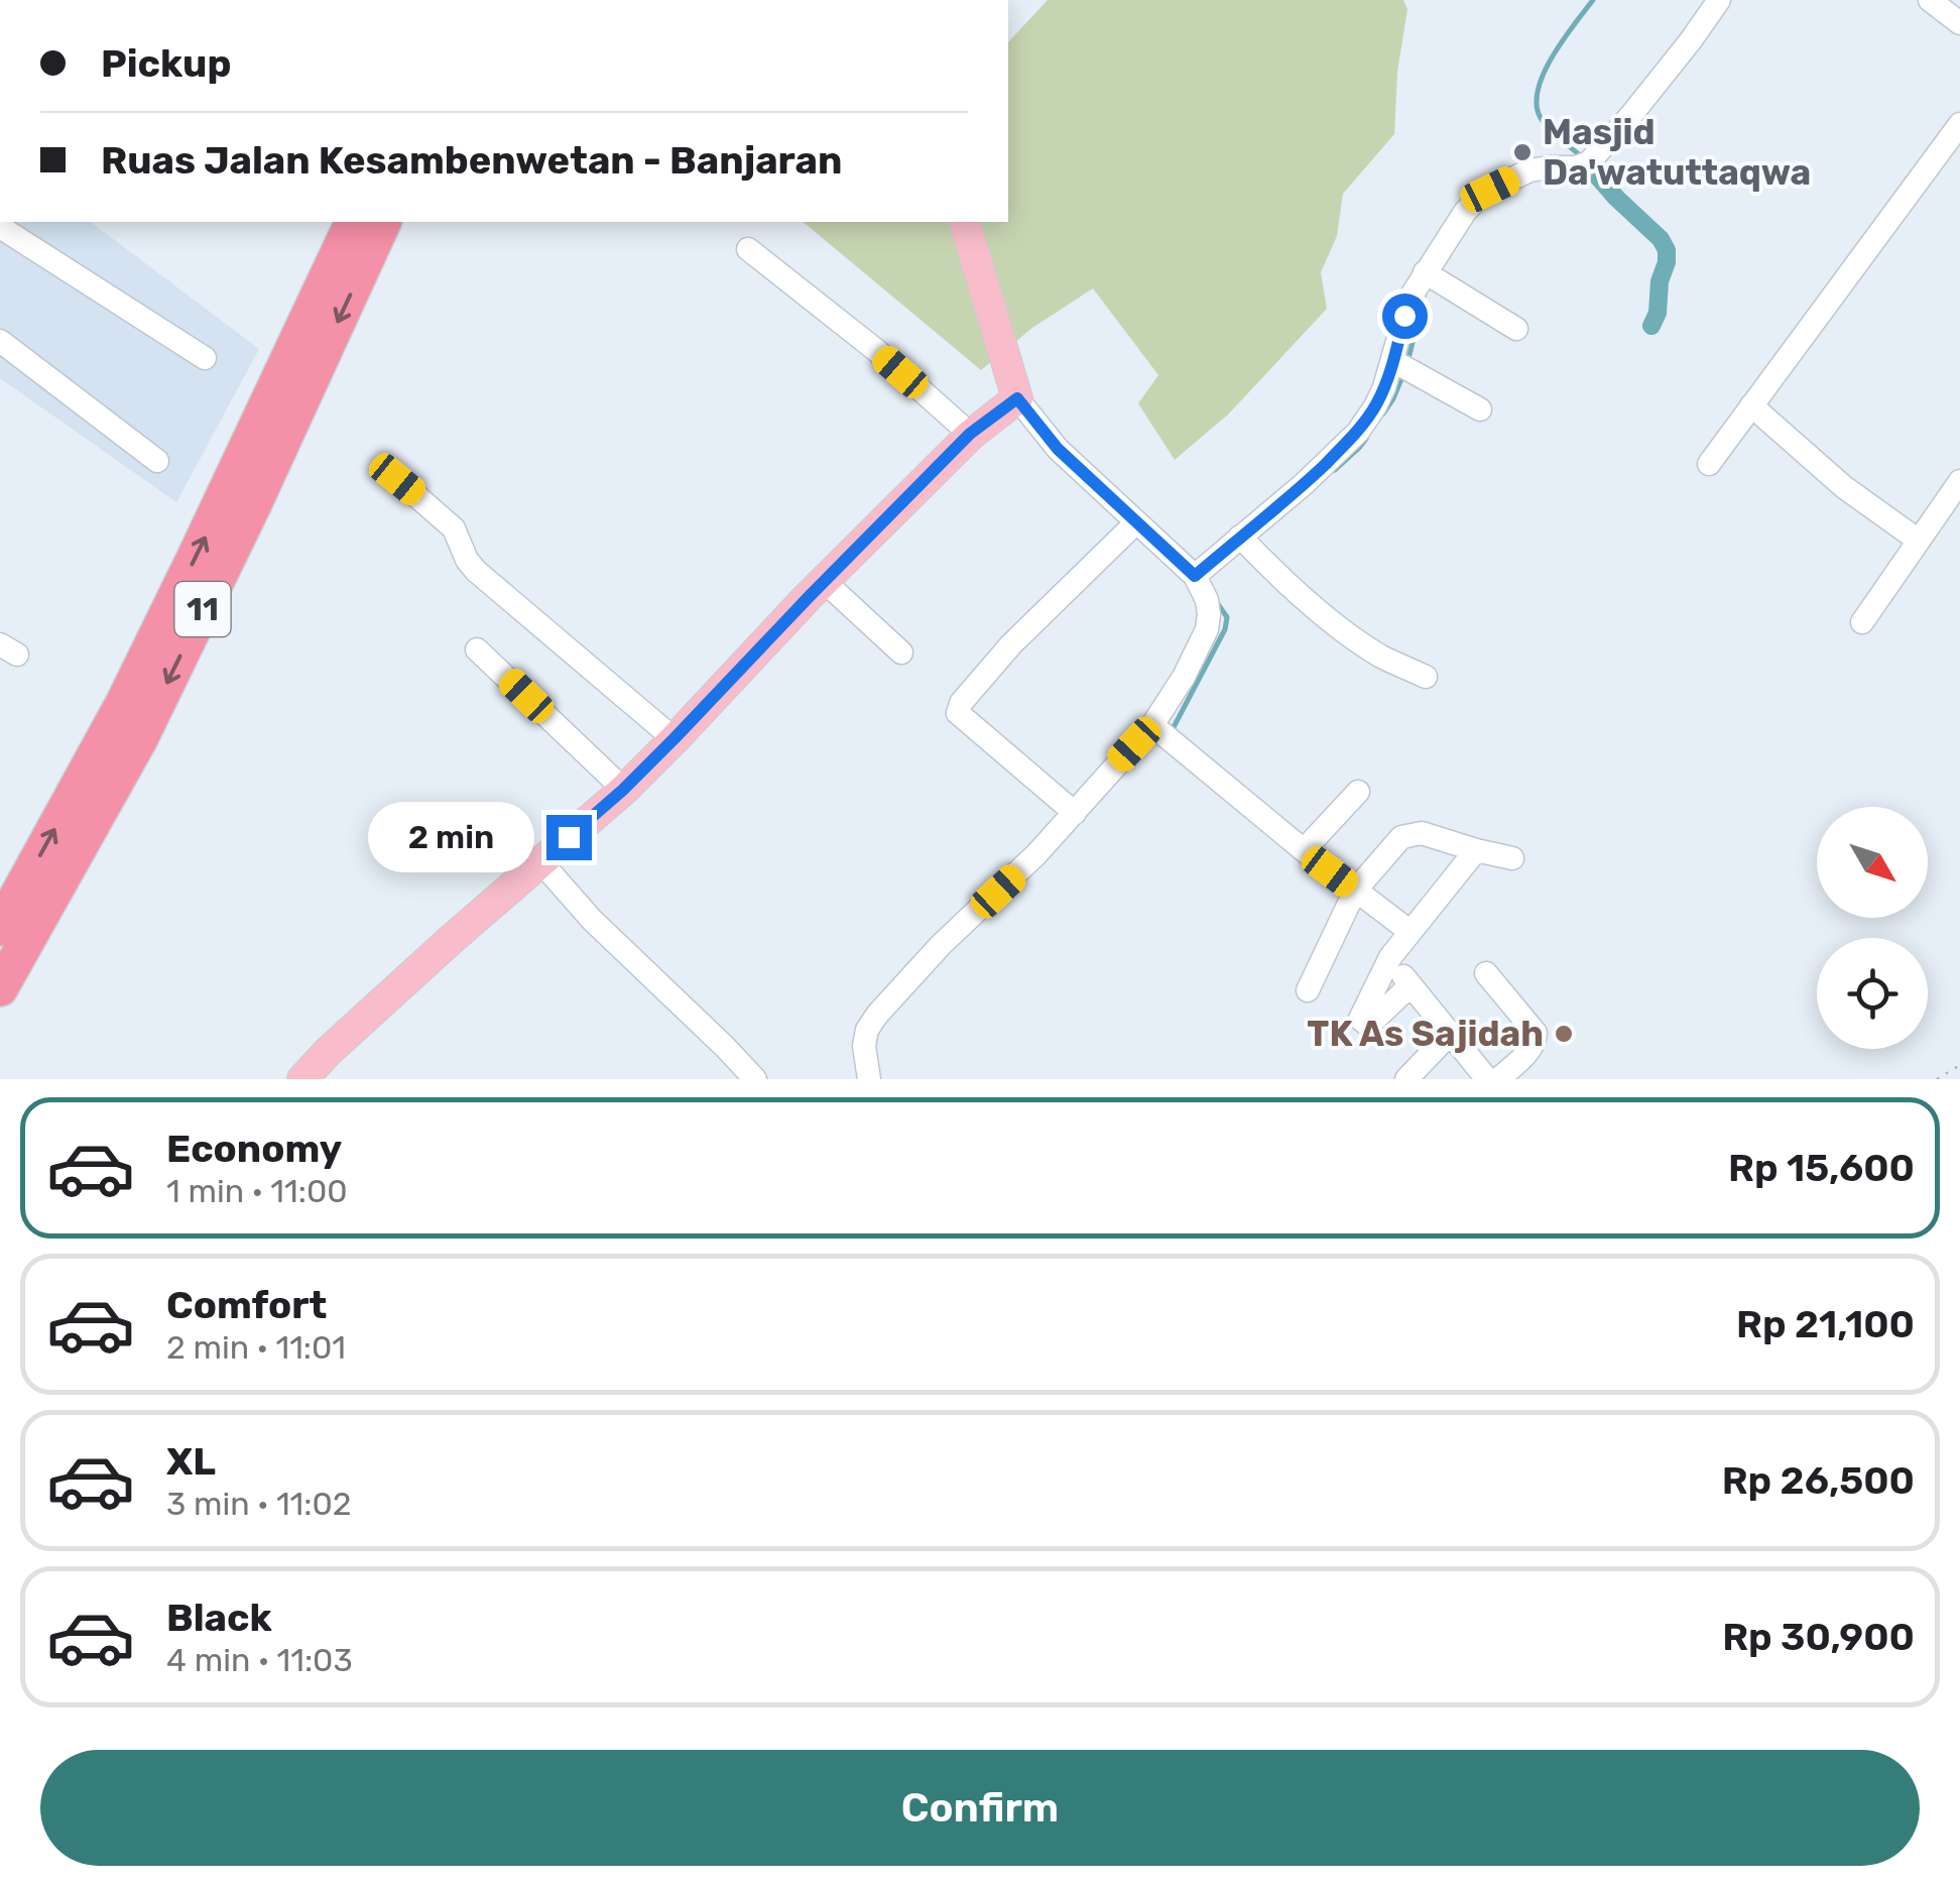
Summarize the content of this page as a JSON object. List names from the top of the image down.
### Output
{
  "streets": {
    "highway": ["11"]
  },
  "places": ["Masjid Da'watuttaqwa", "TK As Sajidah"],
  "north": "bottom right",
  "page": {
    "banner": ["Pickup", "Ruas Jalan Kesambenwetan - Banjaran"],
    "bubble": "2 min",
    "list": [
      {
        "name": "Economy",
        "note": "1 min · 11:00",
        "value": "Rp 15,600"
      },
      {
        "name": "Comfort",
        "note": "2 min · 11:01",
        "value": "Rp 21,100"
      },
      {
        "name": "XL",
        "note": "3 min · 11:02",
        "value": "Rp 26,500"
      },
      {
        "name": "Black",
        "note": "4 min · 11:03",
        "value": "Rp 30,900"
      }
    ],
    "buttons": "Confirm"
  }
}
